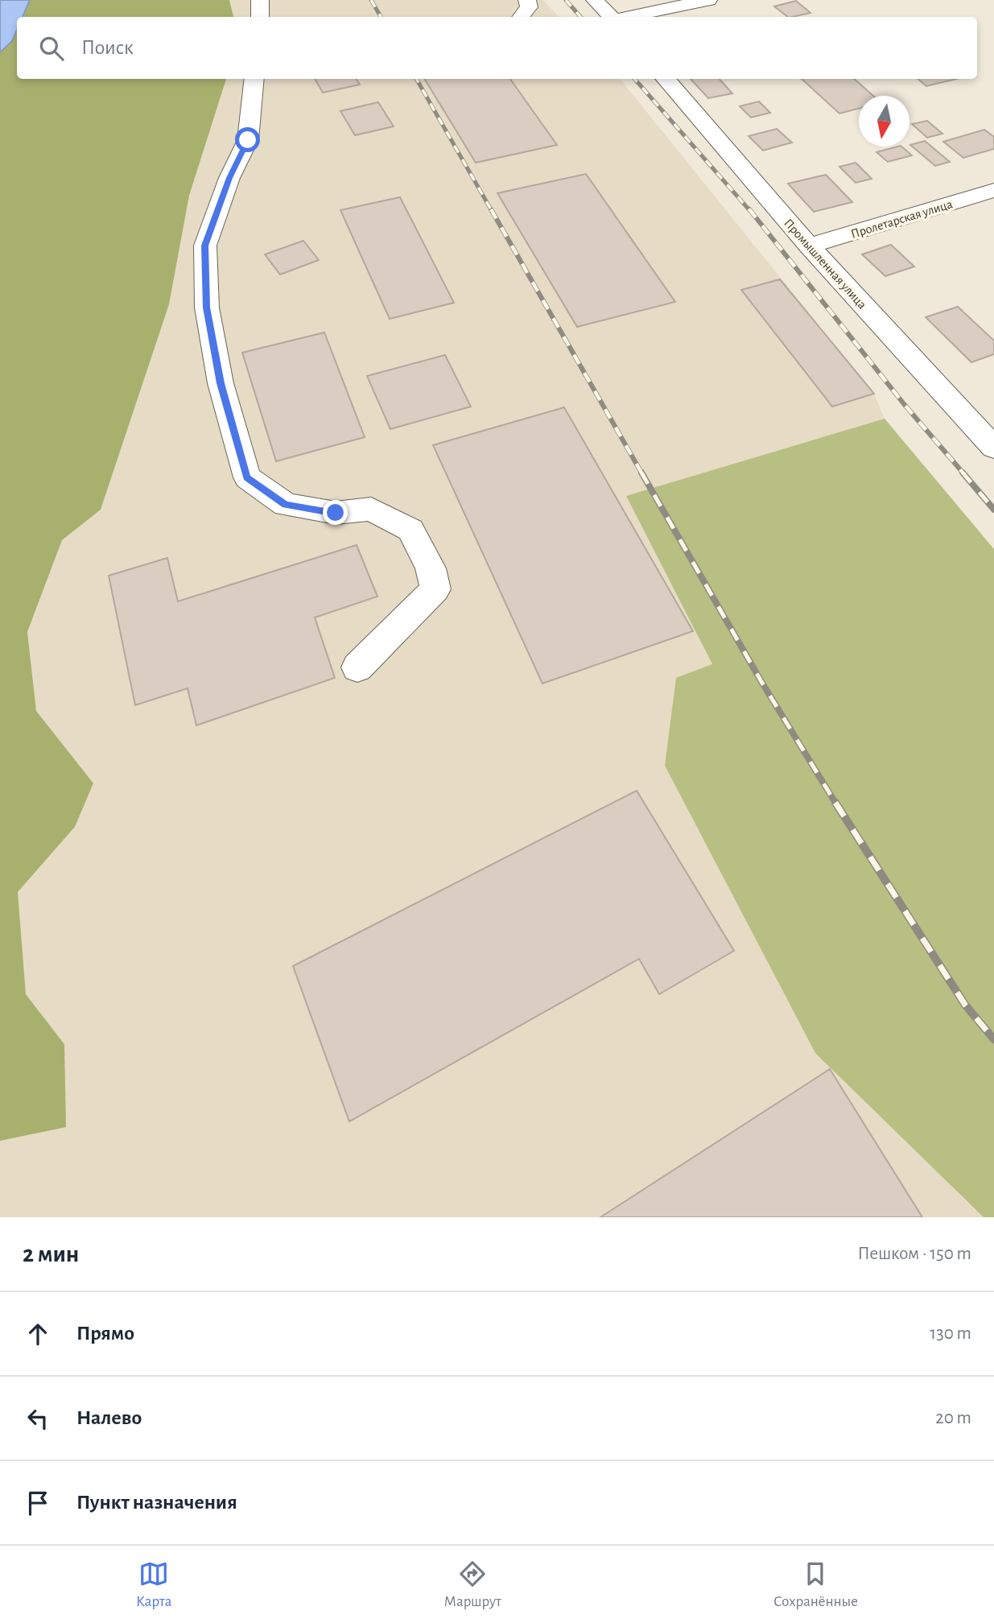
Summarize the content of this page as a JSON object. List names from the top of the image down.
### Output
{
  "streets": {
    "street": ["Пролетарская улица", "Промышленная улица"]
  },
  "crossings": [
    ["Пролетарская улица", "Промышленная улица"]
  ],
  "north": "bottom",
  "page": {
    "search": "Поиск",
    "heading": ["2 мин", "Пешком · 150 m"],
    "list": [
      ["Прямо", "130 m"],
      ["Налево", "20 m"],
      "Пункт назначения"
    ],
    "nav": ["Карта", "Маршрут", "Сохранённые"]
  }
}
